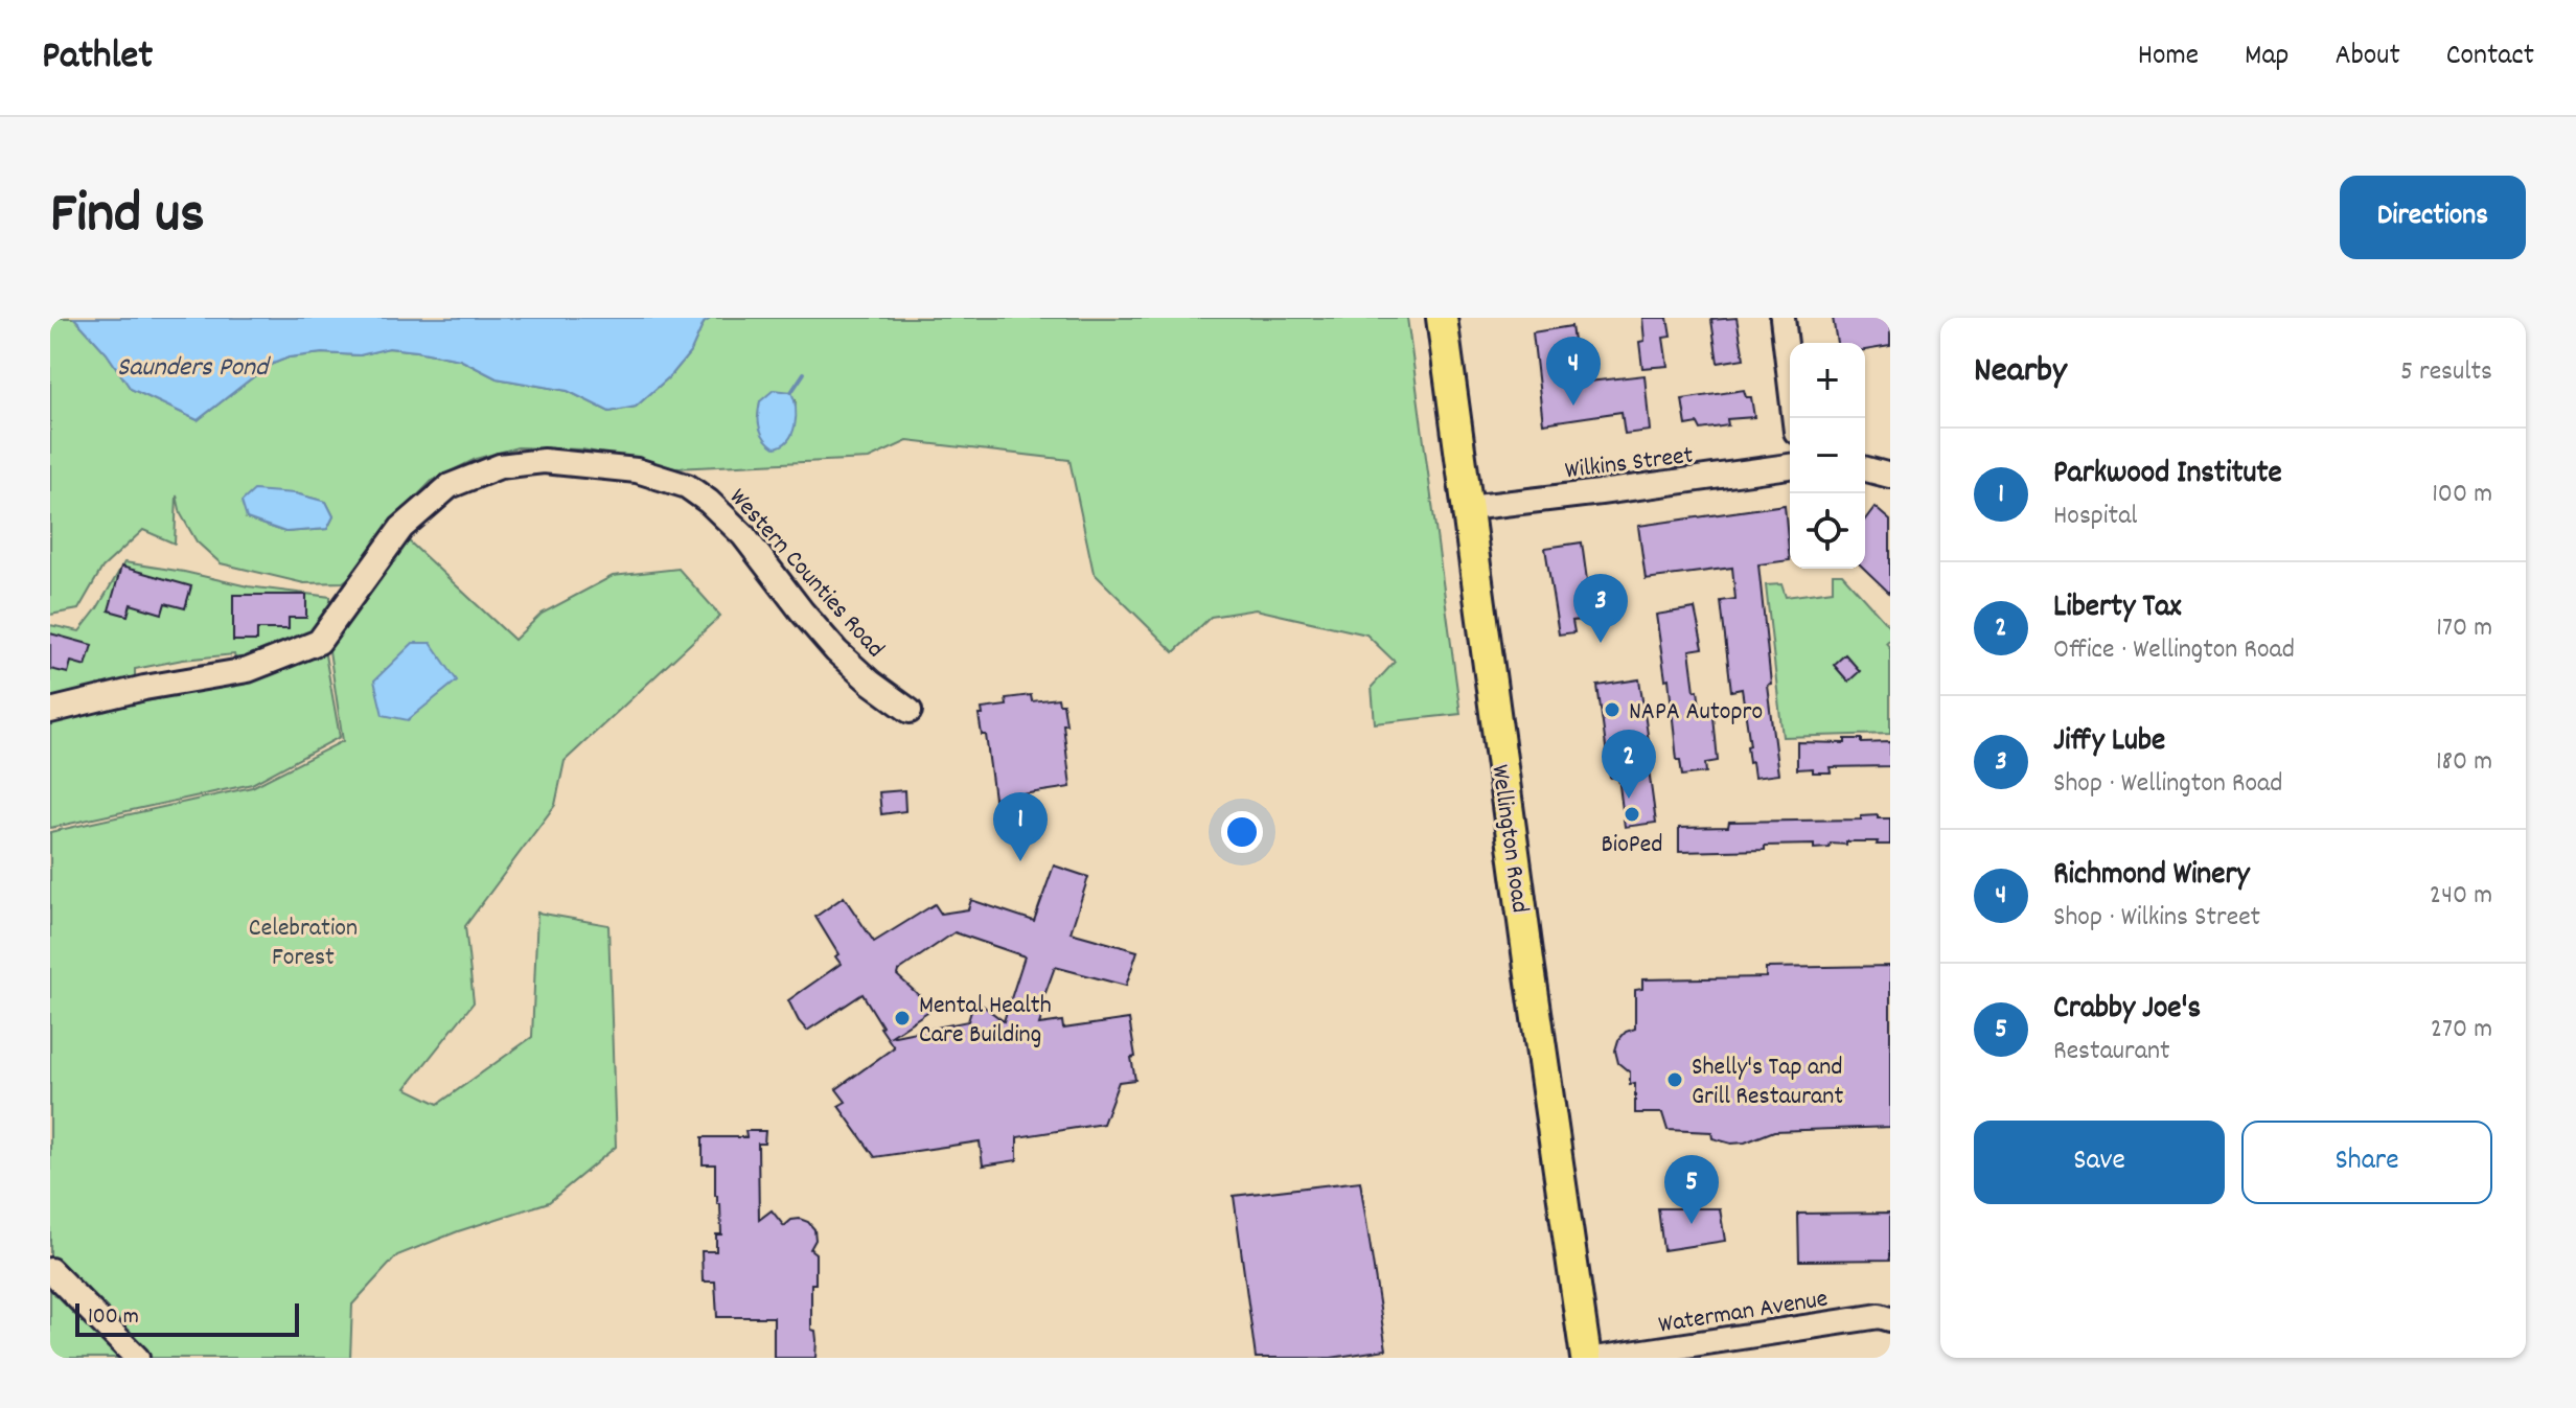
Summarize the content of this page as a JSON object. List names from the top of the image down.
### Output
{
  "streets": {
    "main road": ["Wellington Road"],
    "street": ["Wilkins Street", "Western Counties Road", "Waterman Avenue"]
  },
  "crossings": [
    ["Wilkins Street", "Wellington Road"]
  ],
  "water": ["Saunders Pond"],
  "parks": ["Celebration Forest"],
  "places": [
    "NAPA Autopro",
    "BioPed",
    "Mental Health Care Building",
    "Shelly's Tap and Grill Restaurant"
  ],
  "scale_bar": "100 m",
  "page": {
    "header": "Pathlet",
    "nav": [
      "Home",
      "Map",
      "About",
      "Contact"
    ],
    "title": "Find us",
    "buttons": [
      "Directions",
      ["Save", "Share"]
    ],
    "heading": ["Nearby", "5 results"],
    "pins": [
      "4",
      "3",
      "2",
      "1",
      "5"
    ],
    "map_buttons": ["+", "−"],
    "list": [
      {
        "mark": "1",
        "name": "Parkwood Institute",
        "note": "Hospital",
        "value": "100 m"
      },
      {
        "mark": "2",
        "name": "Liberty Tax",
        "note": "Office · Wellington Road",
        "value": "170 m"
      },
      {
        "mark": "3",
        "name": "Jiffy Lube",
        "note": "Shop · Wellington Road",
        "value": "180 m"
      },
      {
        "mark": "4",
        "name": "Richmond Winery",
        "note": "Shop · Wilkins Street",
        "value": "240 m"
      },
      {
        "mark": "5",
        "name": "Crabby Joe's",
        "note": "Restaurant",
        "value": "270 m"
      }
    ],
    "scale": "100 m"
  }
}
